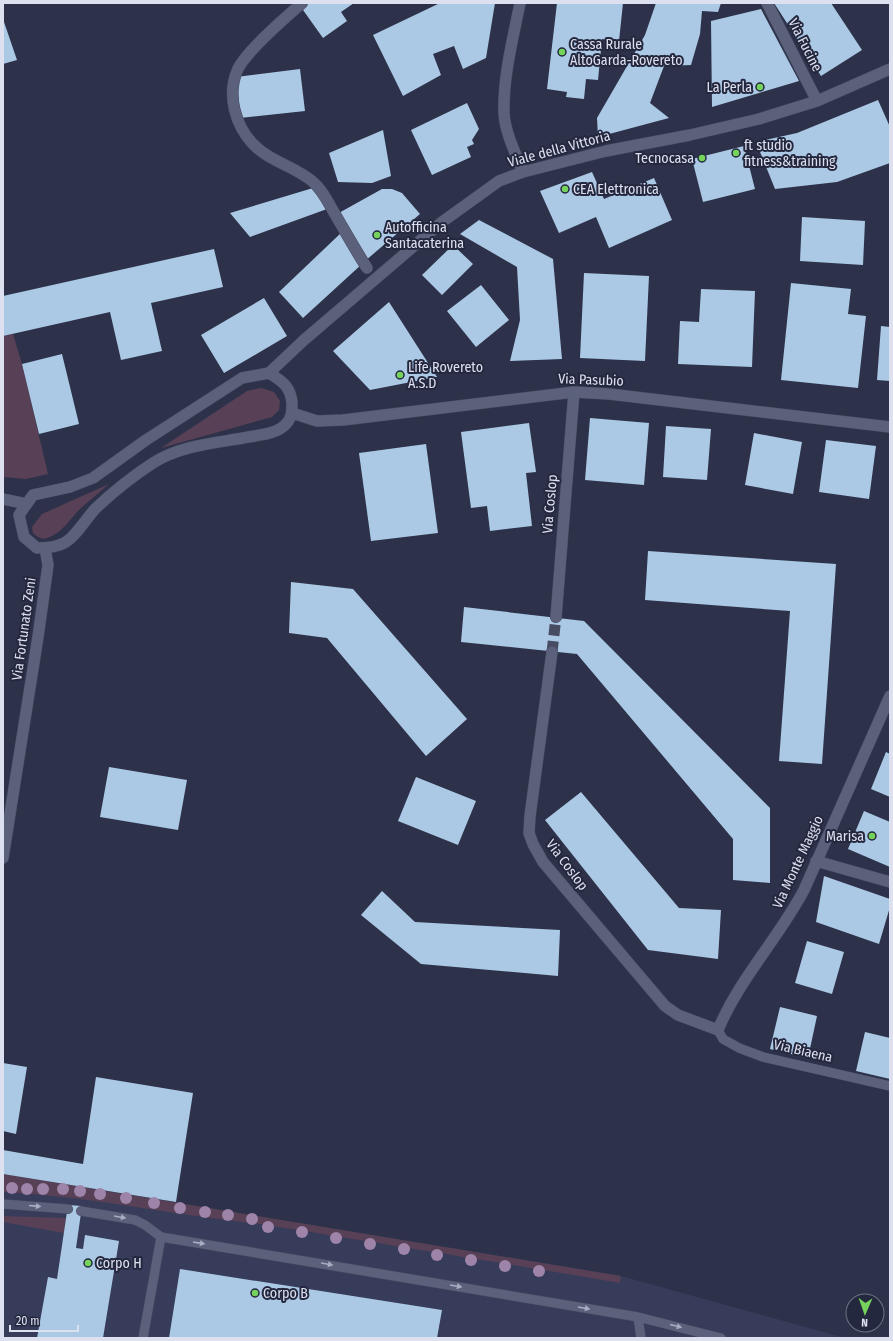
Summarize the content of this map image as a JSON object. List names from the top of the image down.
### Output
{
  "streets": {
    "street": [
      "Via Fucine",
      "Viale della Vittoria",
      "Via Pasubio",
      "Via Coslop",
      "Via Fortunato Zeni",
      "Via Monte Maggio"
    ],
    "lane": ["Via Biaena"]
  },
  "crossings": [
    ["Via Fucine", "Viale della Vittoria"],
    ["Via Pasubio", "Via Coslop"],
    ["Via Coslop", "Via Monte Maggio"],
    ["Via Coslop", "Via Biaena"],
    ["Via Monte Maggio", "Via Biaena"]
  ],
  "places": [
    "Cassa Rurale AltoGarda-Rovereto",
    "La Perla",
    "ft studio fitness&training",
    "Tecnocasa",
    "CEA Elettronica",
    "Autofficina Santacaterina",
    "Life Rovereto A.S.D",
    "Marisa",
    "Corpo H",
    "Corpo B"
  ],
  "scale_bar": "20 m",
  "north": "bottom"
}
